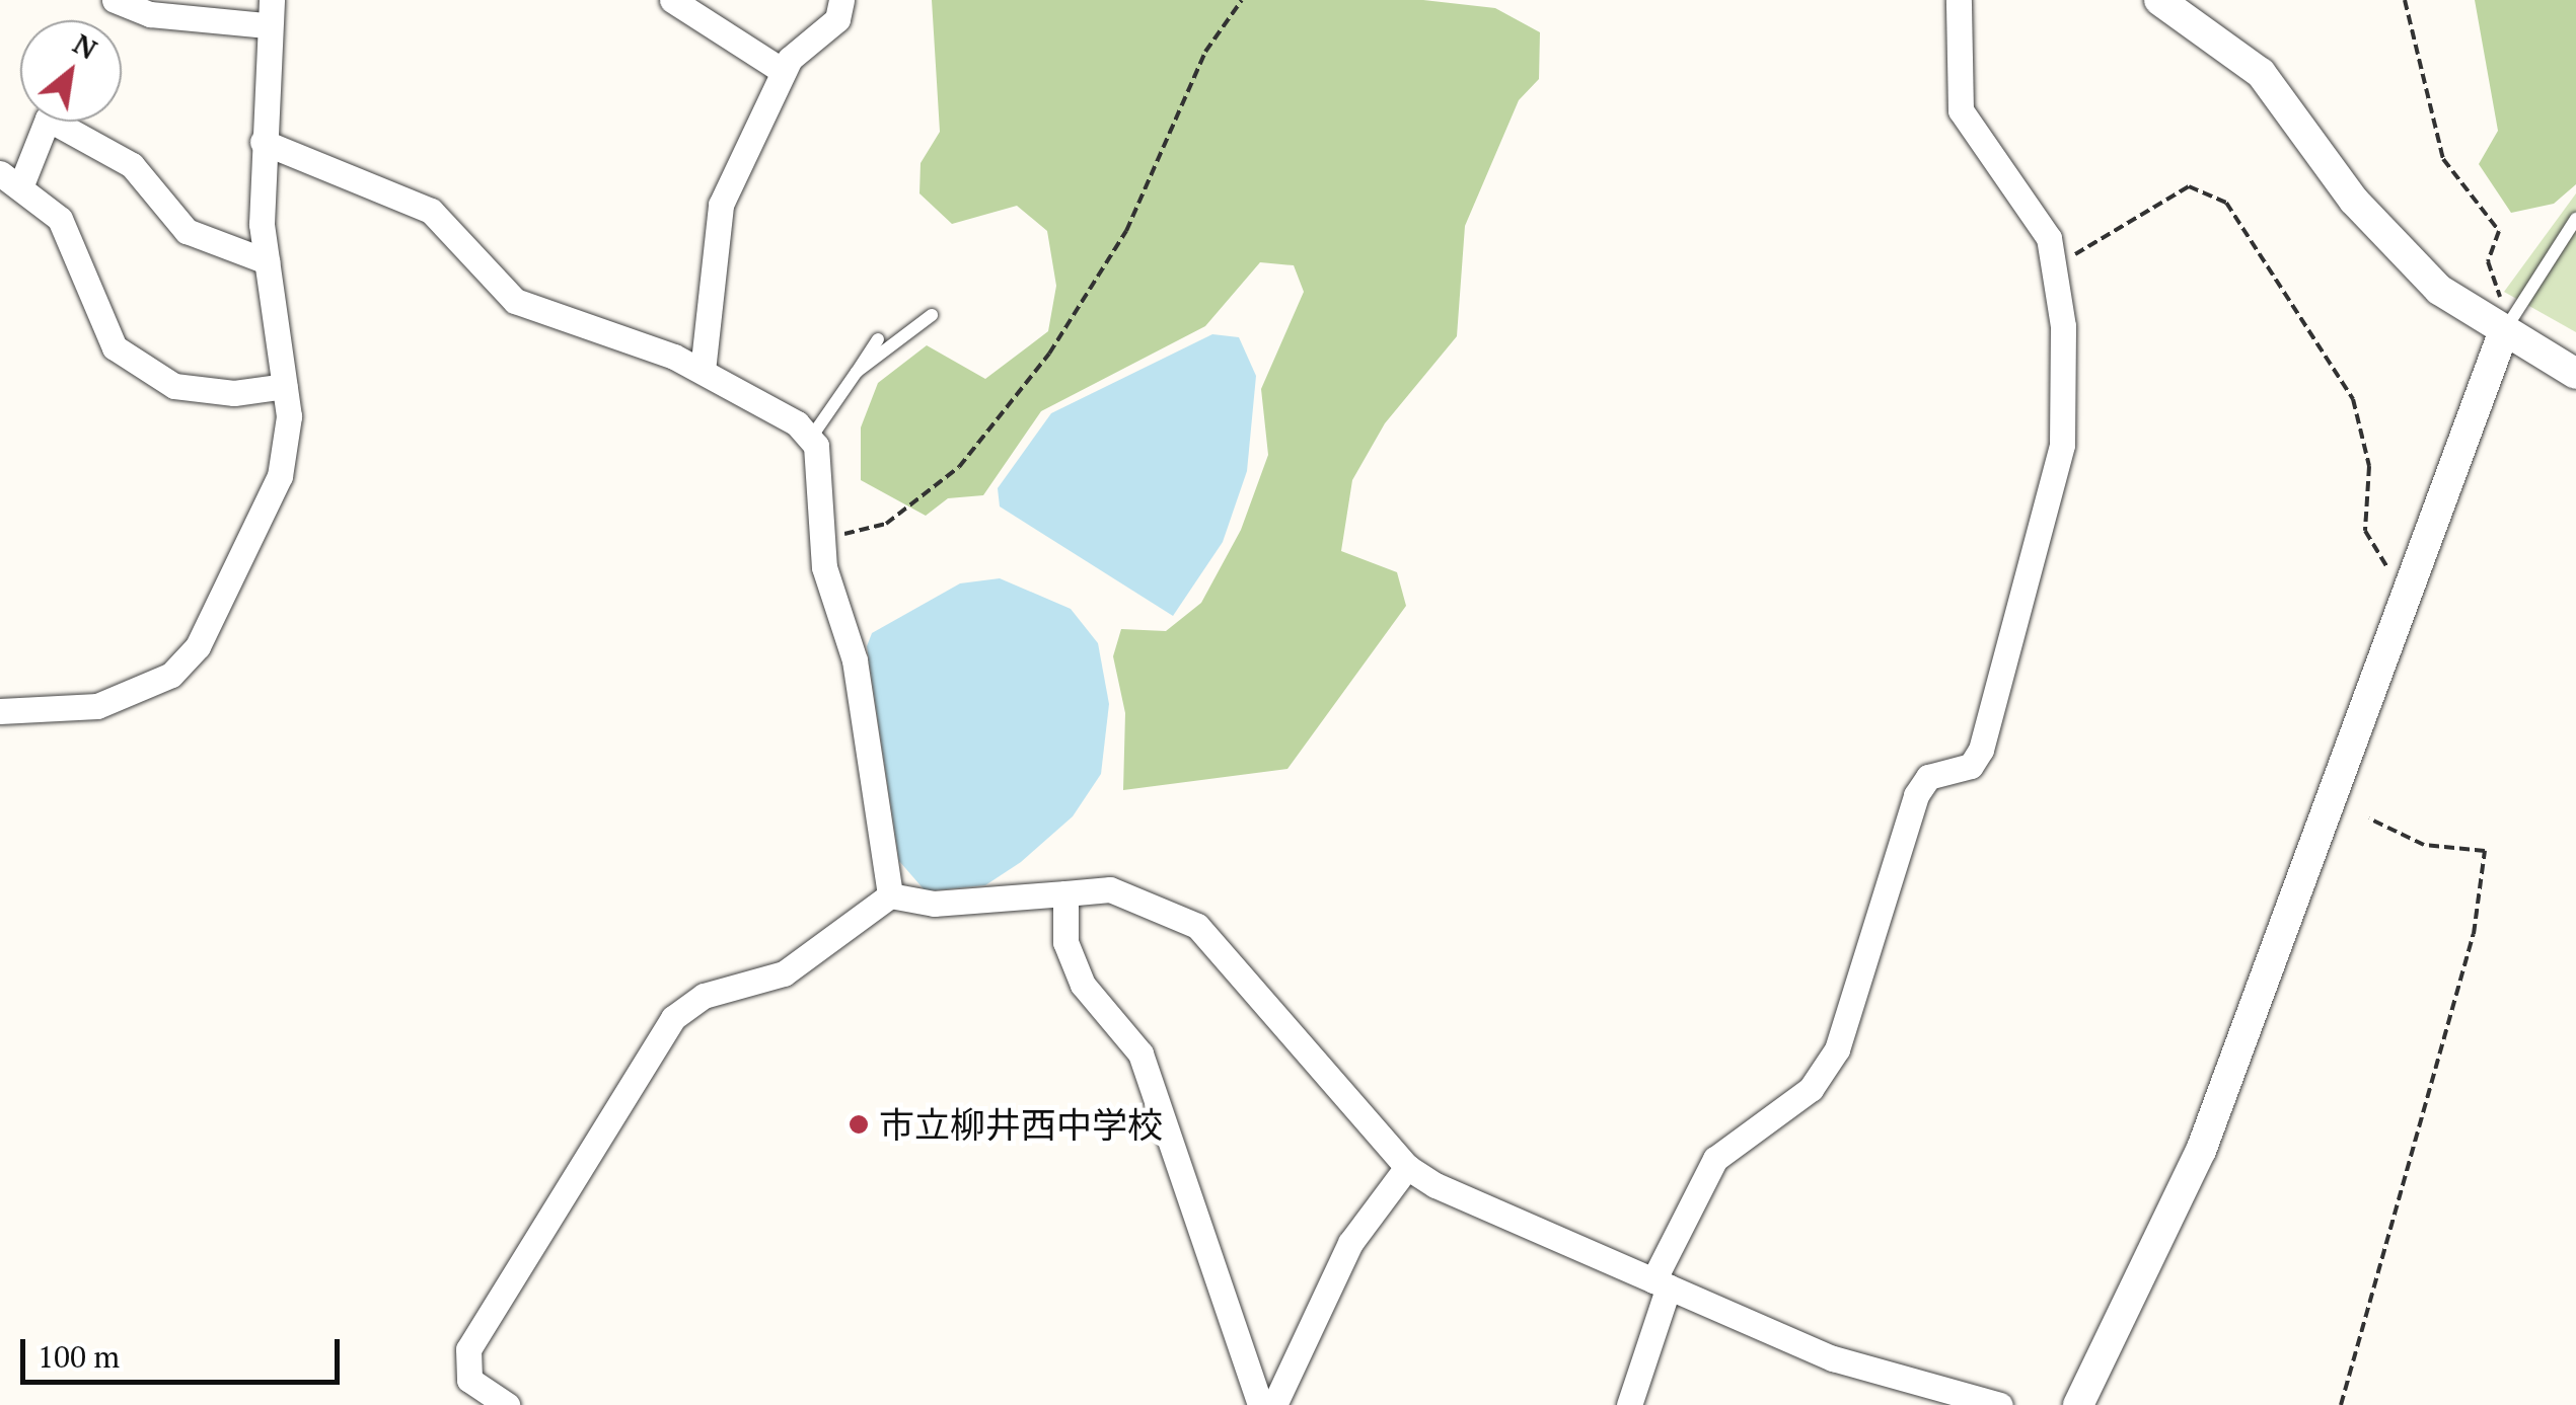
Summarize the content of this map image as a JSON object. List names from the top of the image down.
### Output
{
  "places": ["市立柳井西中学校"],
  "scale_bar": "100 m",
  "north": "top right"
}
